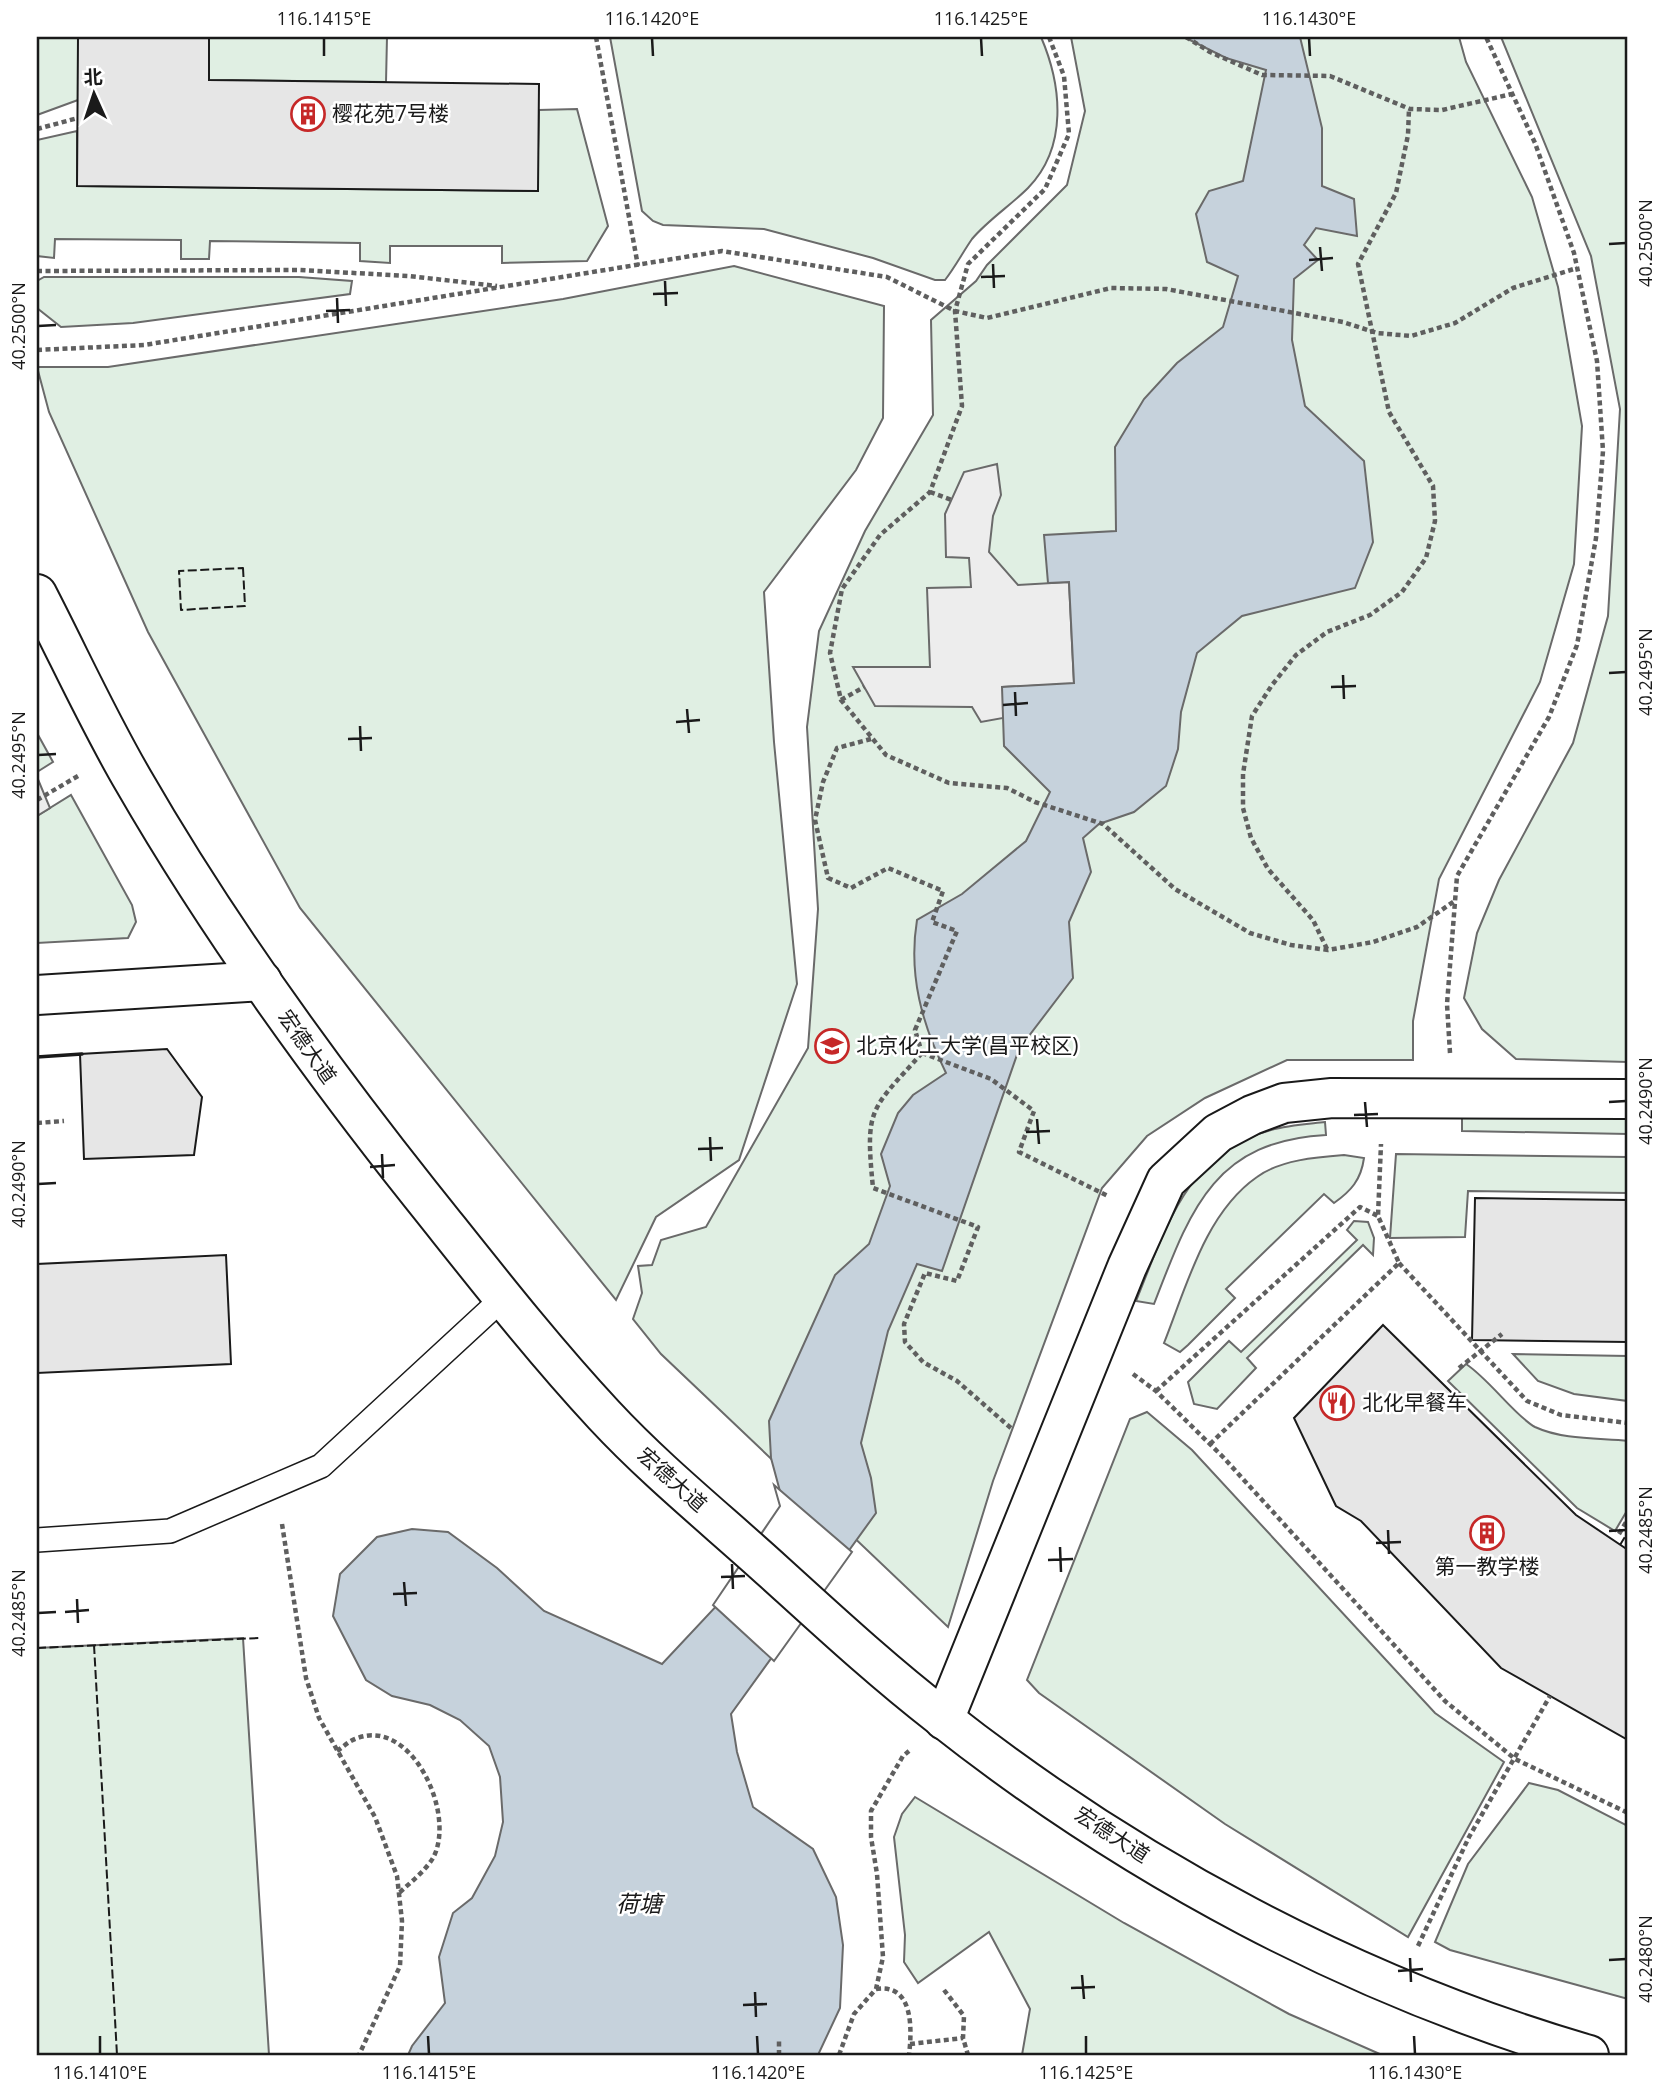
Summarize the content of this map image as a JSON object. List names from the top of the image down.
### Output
{
  "streets": {
    "street": ["宏德大道"]
  },
  "water": ["荷塘"],
  "places": {
    "building": ["樱花苑7号楼", "第一教学楼"],
    "school or university": ["北京化工大学(昌平校区)"],
    "restaurant": ["北化早餐车"]
  },
  "north": "top",
  "coordinates": [
    "116.1415°E",
    "116.1420°E",
    "116.1425°E",
    "116.1430°E",
    "40.2500°N",
    "40.2495°N",
    "40.2490°N",
    "40.2485°N",
    "40.2480°N",
    "116.1410°E"
  ]
}
